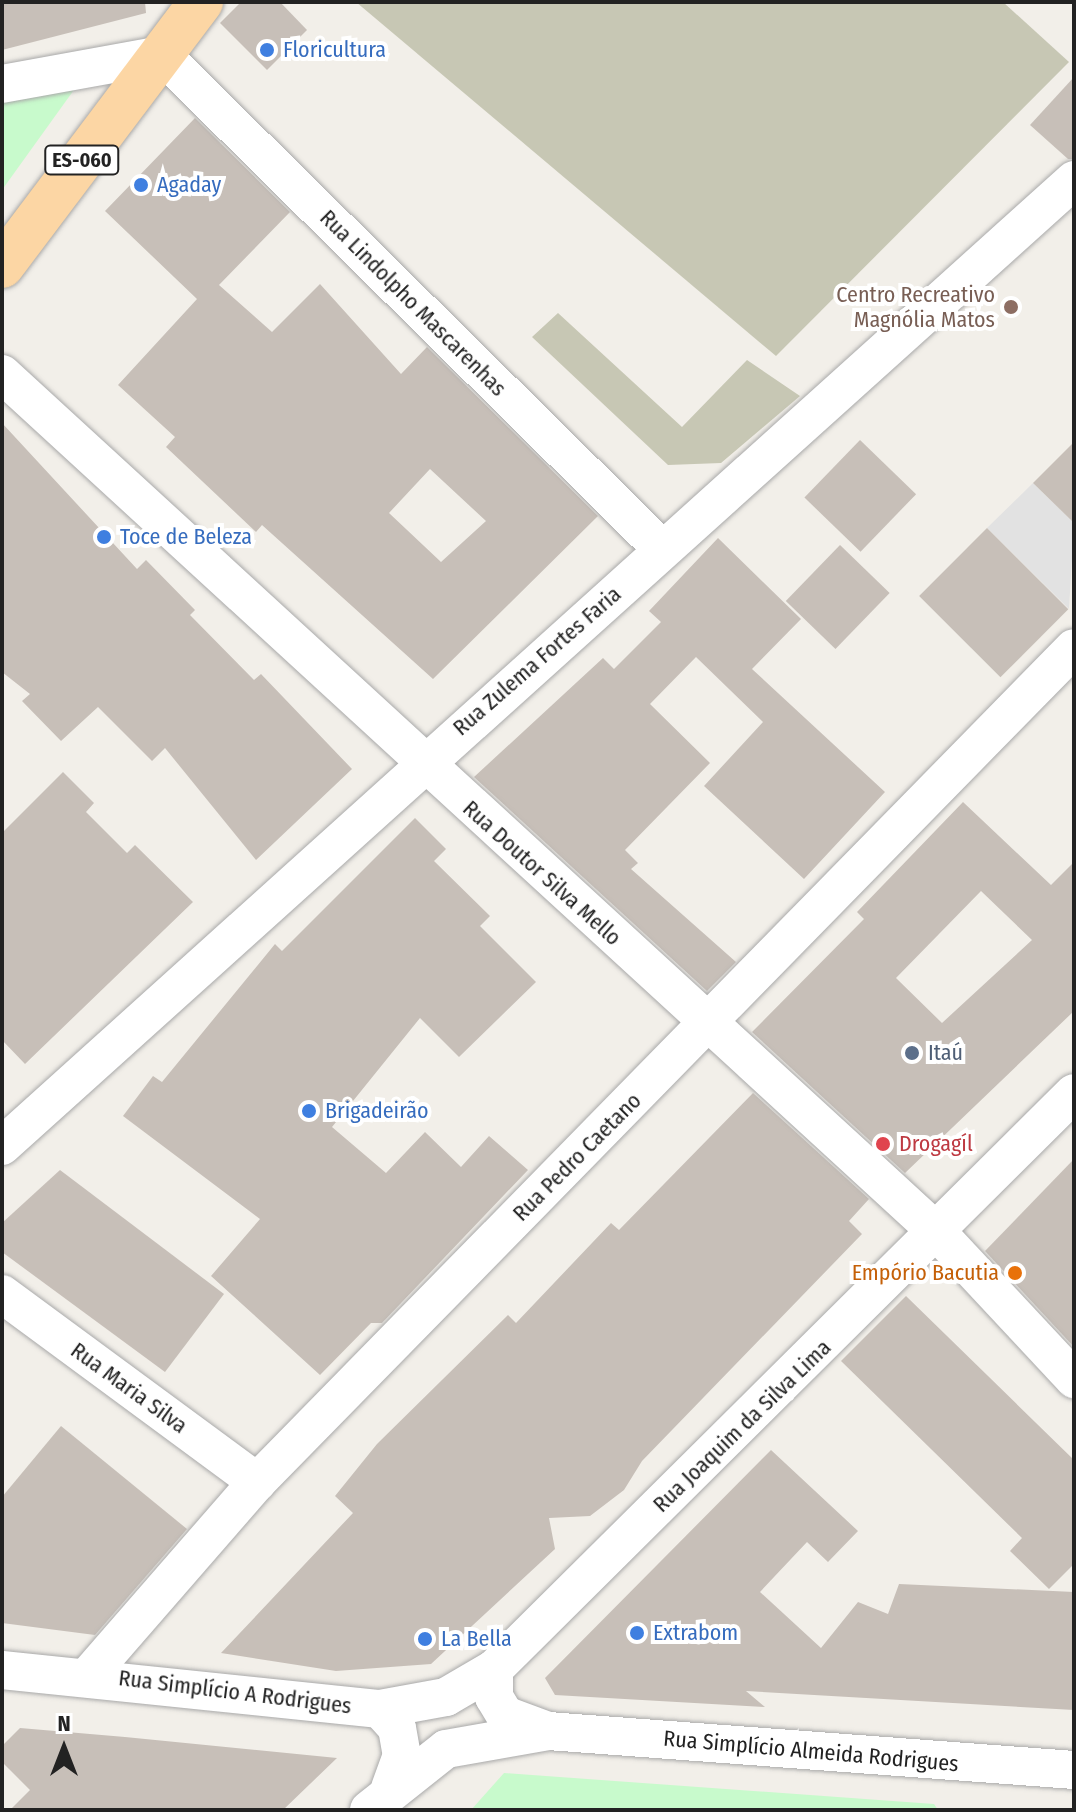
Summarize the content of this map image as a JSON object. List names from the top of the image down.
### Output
{
  "streets": {
    "main road": ["ES-060"],
    "street": [
      "Rua Lindolpho Mascarenhas",
      "Rua Zulema Fortes Faria",
      "Rua Doutor Silva Mello",
      "Rua Pedro Caetano",
      "Rua Maria Silva",
      "Rua Joaquim da Silva Lima",
      "Rua Simplício A Rodrigues",
      "Rua Simplício Almeida Rodrigues"
    ]
  },
  "crossings": [
    ["ES-060", "Rua Lindolpho Mascarenhas"],
    ["Rua Lindolpho Mascarenhas", "Rua Zulema Fortes Faria"],
    ["Rua Zulema Fortes Faria", "Rua Doutor Silva Mello"],
    ["Rua Doutor Silva Mello", "Rua Pedro Caetano"],
    ["Rua Doutor Silva Mello", "Rua Joaquim da Silva Lima"],
    ["Rua Pedro Caetano", "Rua Maria Silva"],
    ["Rua Pedro Caetano", "Rua Simplício A Rodrigues"],
    ["Rua Joaquim da Silva Lima", "Rua Simplício A Rodrigues"]
  ],
  "places": [
    "Floricultura",
    "Agaday",
    "Centro Recreativo Magnólia Matos",
    "Toce de Beleza",
    "Itaú",
    "Brigadeirão",
    "Drogagíl",
    "Empório Bacutia",
    "Extrabom",
    "La Bella"
  ],
  "north": "top"
}
